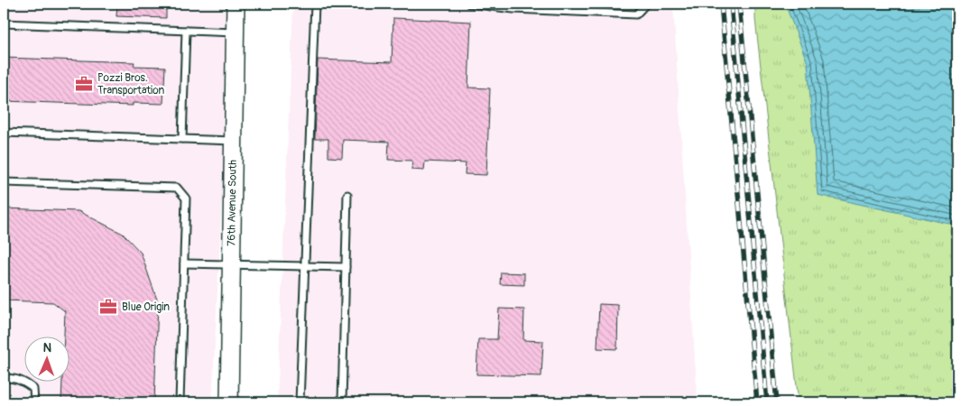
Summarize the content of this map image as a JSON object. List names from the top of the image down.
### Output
{
  "streets": {
    "street": ["76th Avenue South"]
  },
  "places": {
    "office": ["Pozzi Bros. Transportation", "Blue Origin"]
  },
  "north": "top"
}
